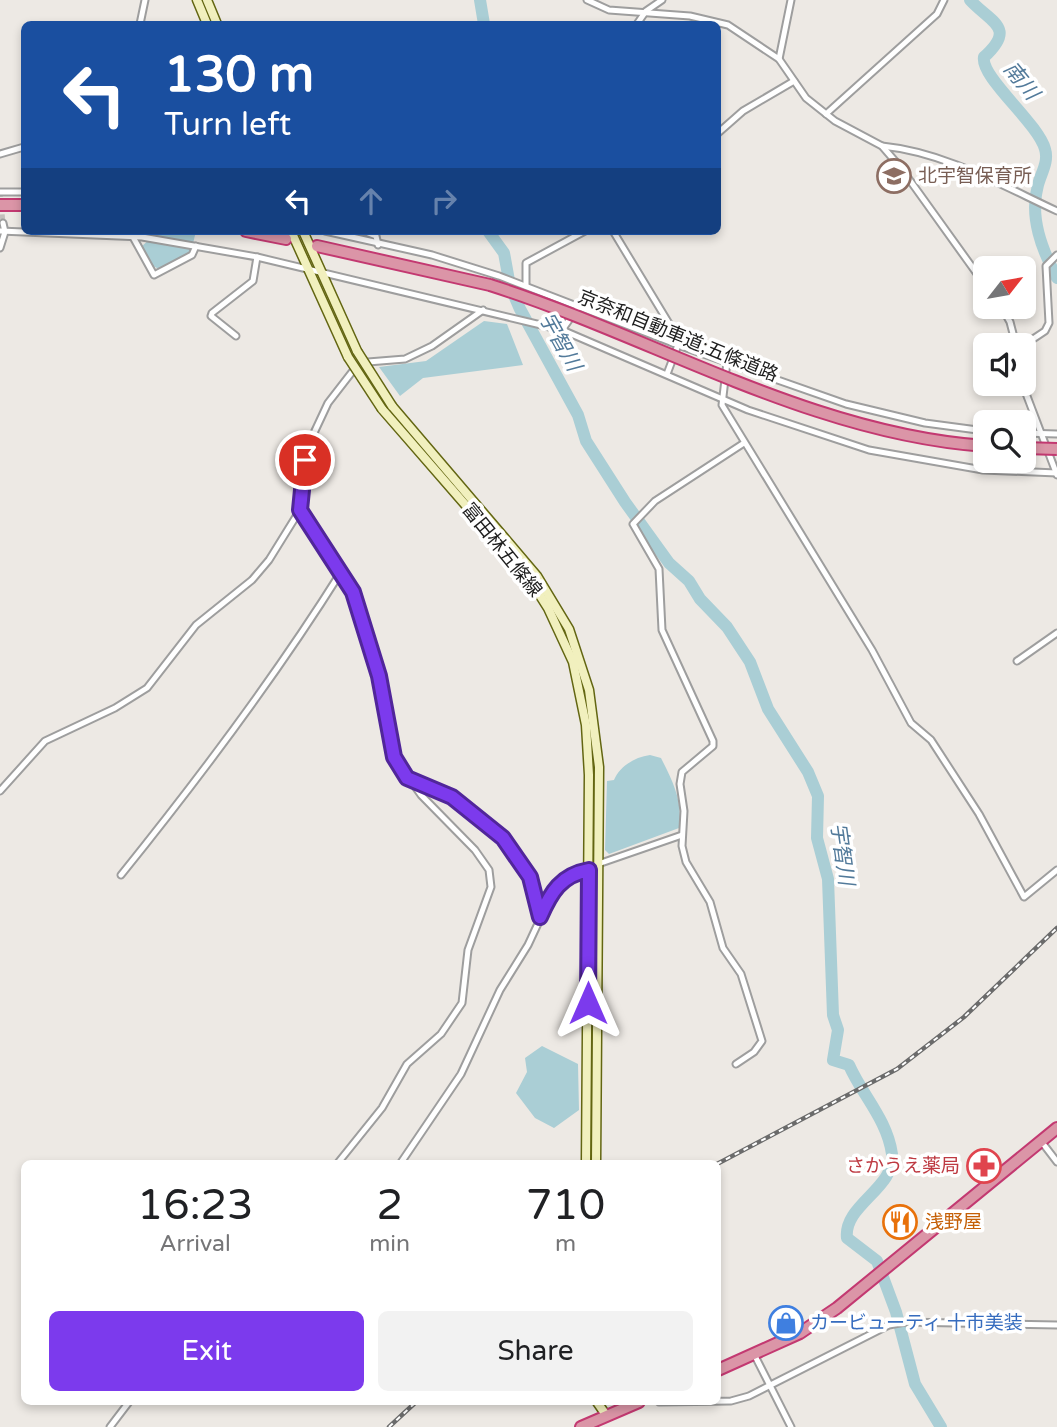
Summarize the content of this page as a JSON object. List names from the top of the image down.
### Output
{
  "streets": {
    "highway": ["京奈和自動車道;五條道路"],
    "main road": ["富田林五條線"]
  },
  "water": ["南川", "宇智川"],
  "places": {
    "school or university": ["北宇智保育所"],
    "pharmacy": ["さかうえ薬局"],
    "restaurant": ["浅野屋"],
    "shop": ["カービューティ 十市美装"]
  },
  "north": "top right",
  "page": {
    "turn": ["130 m", "Turn left"],
    "eta": [
      "16:23",
      "Arrival",
      "2",
      "min",
      "710",
      "m"
    ],
    "buttons": ["Exit", "Share"]
  }
}
